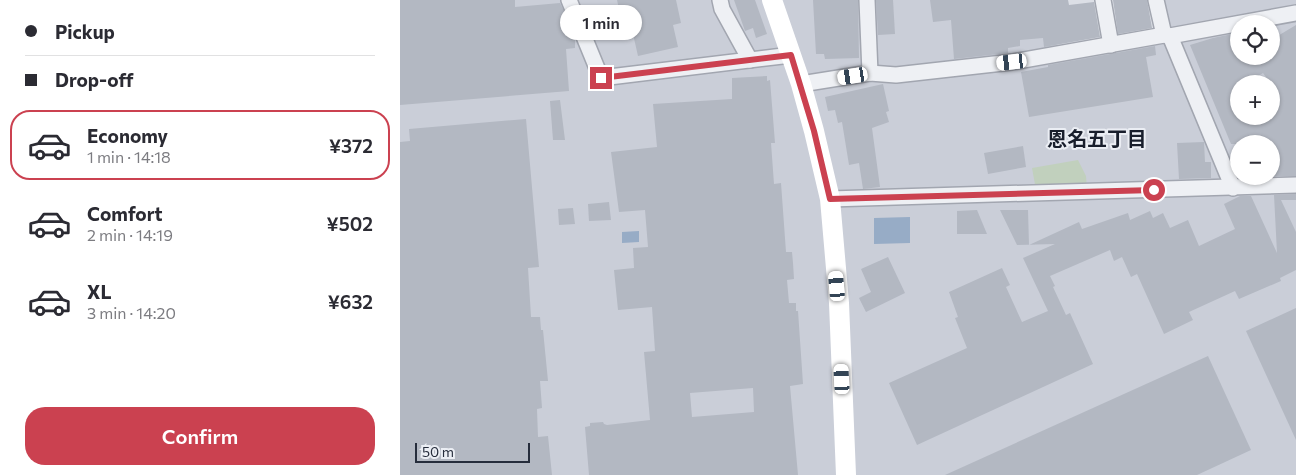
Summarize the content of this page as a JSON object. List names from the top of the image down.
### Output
{
  "districts": ["恩名五丁目"],
  "scale_bar": "50 m",
  "page": {
    "banner": ["Pickup", "Drop-off"],
    "bubble": "1 min",
    "map_buttons": ["+", "−"],
    "list": [
      {
        "name": "Economy",
        "note": "1 min · 14:18",
        "value": "¥372"
      },
      {
        "name": "Comfort",
        "note": "2 min · 14:19",
        "value": "¥502"
      },
      {
        "name": "XL",
        "note": "3 min · 14:20",
        "value": "¥632"
      }
    ],
    "buttons": "Confirm",
    "scale": "50 m"
  }
}
